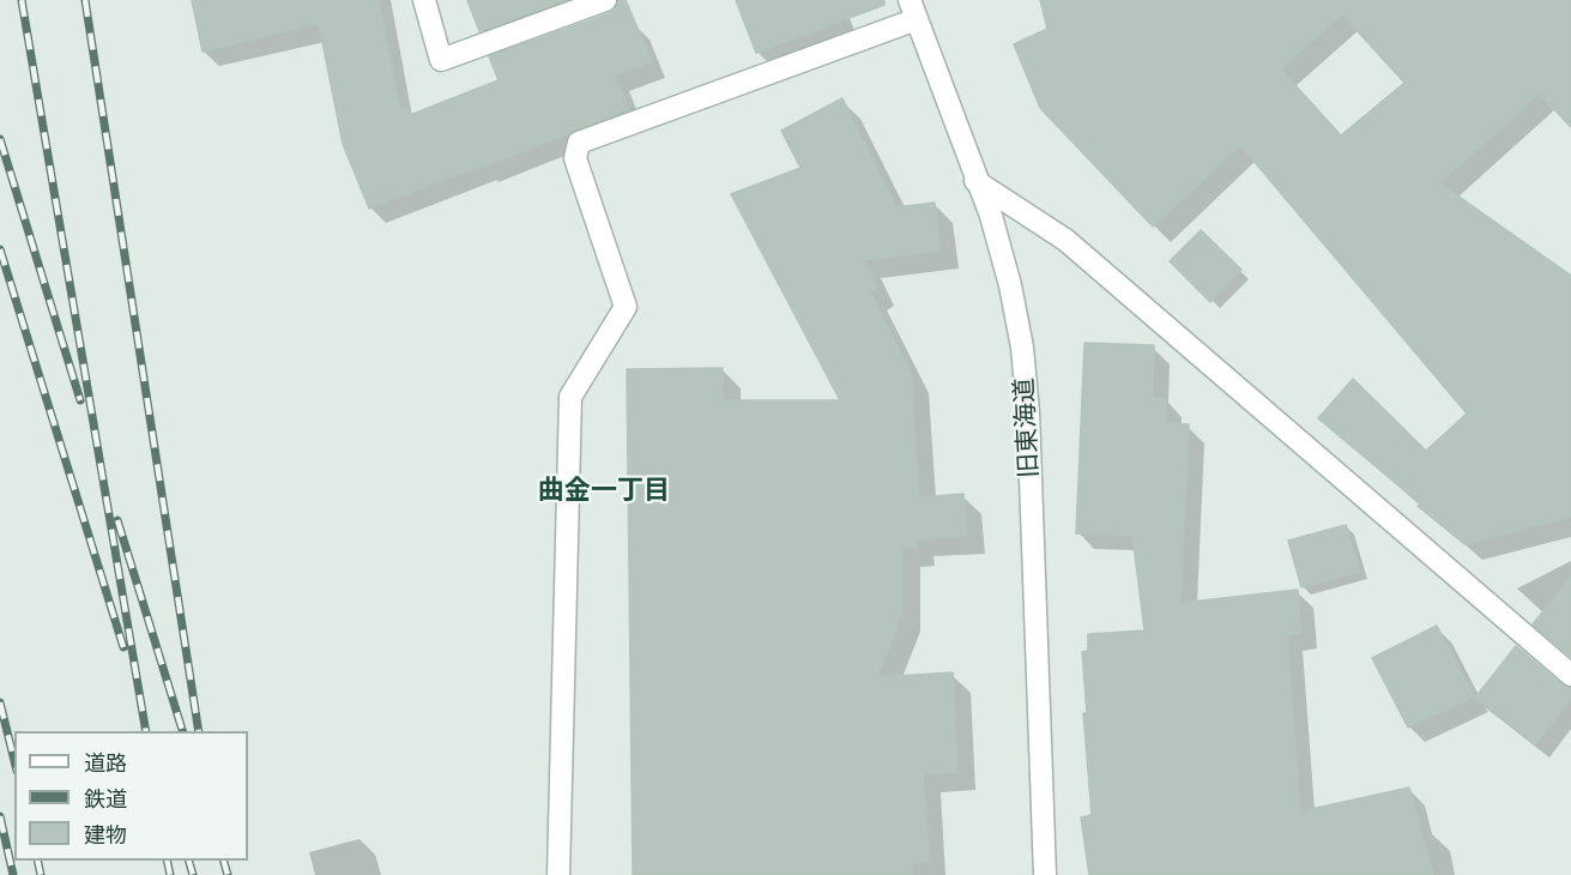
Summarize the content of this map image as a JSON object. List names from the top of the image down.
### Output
{
  "streets": {
    "street": ["旧東海道"]
  },
  "districts": ["曲金一丁目"],
  "legend": ["道路", "鉄道", "建物"]
}
